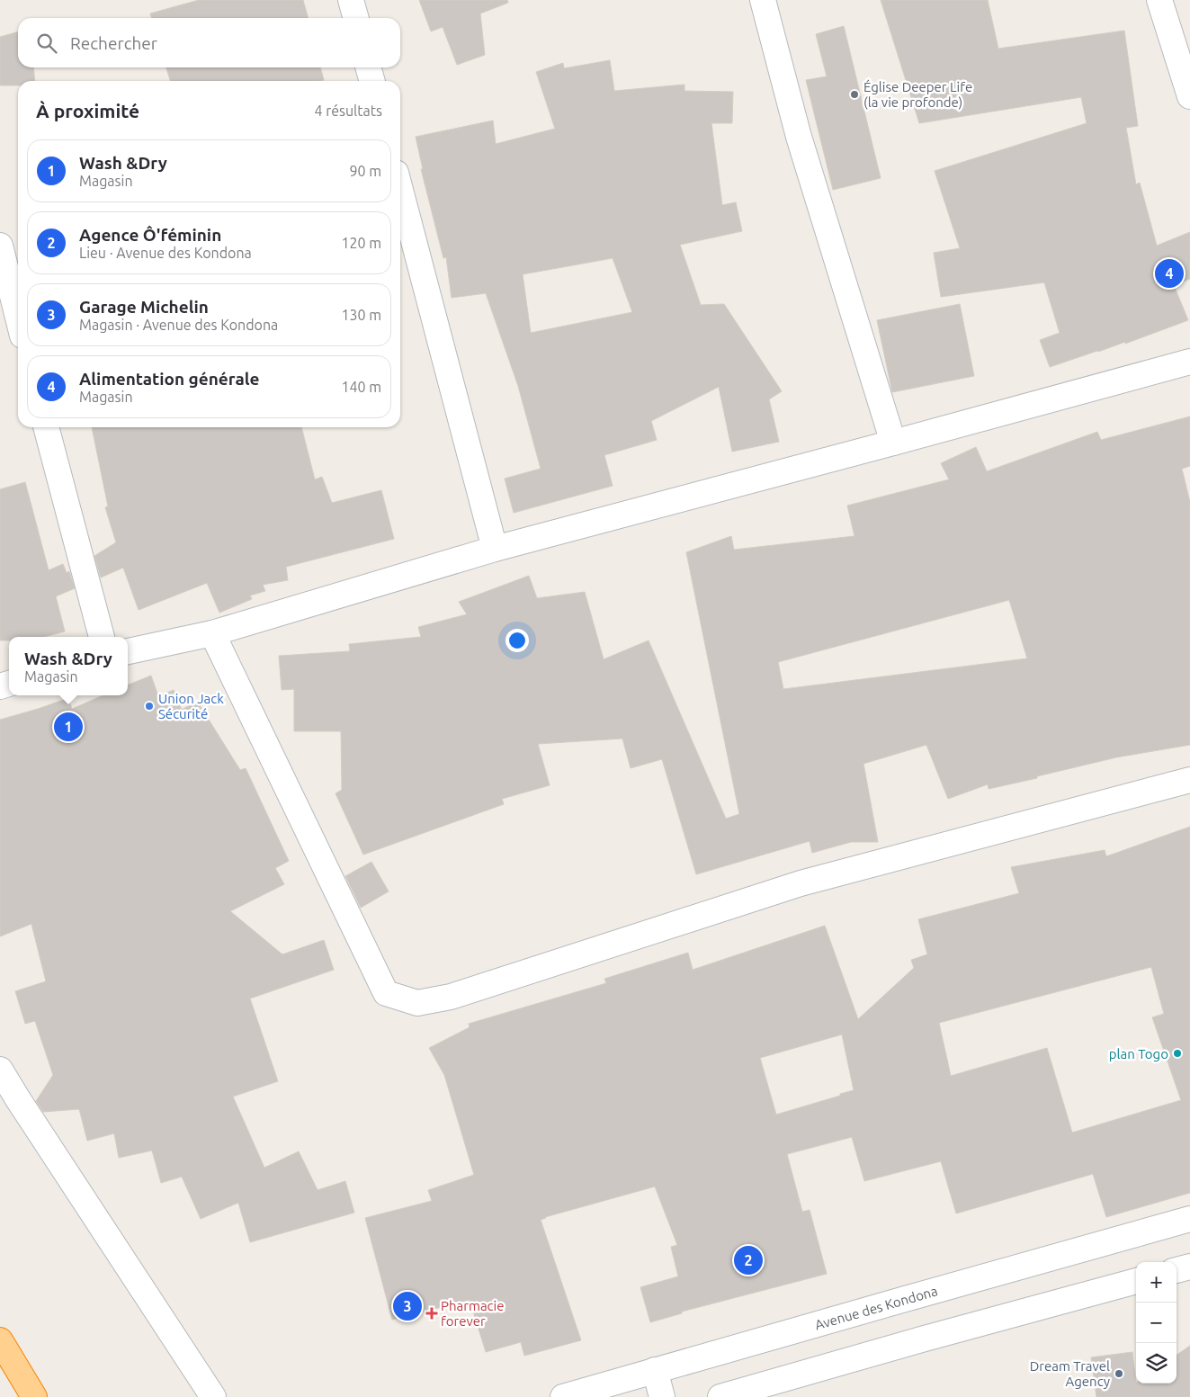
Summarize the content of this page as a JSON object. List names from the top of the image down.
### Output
{
  "streets": {
    "street": ["Avenue des Kondona"]
  },
  "places": {
    "other": [
      "Église Deeper Life (la vie profonde)",
      "Union Jack Sécurité",
      "plan Togo",
      "Dream Travel Agency"
    ],
    "health": ["Pharmacie forever"]
  },
  "page": {
    "search": "Rechercher",
    "heading": ["À proximité", "4 résultats"],
    "list": [
      {
        "mark": "1",
        "name": "Wash &Dry",
        "note": "Magasin",
        "value": "90 m"
      },
      {
        "mark": "2",
        "name": "Agence Ô'féminin",
        "note": "Lieu · Avenue des Kondona",
        "value": "120 m"
      },
      {
        "mark": "3",
        "name": "Garage Michelin",
        "note": "Magasin · Avenue des Kondona",
        "value": "130 m"
      },
      {
        "mark": "4",
        "name": "Alimentation générale",
        "note": "Magasin",
        "value": "140 m"
      }
    ],
    "pins": [
      "4",
      "1",
      "2",
      "3"
    ],
    "popup": ["Wash &Dry", "Magasin"],
    "map_buttons": ["+", "−"]
  }
}
